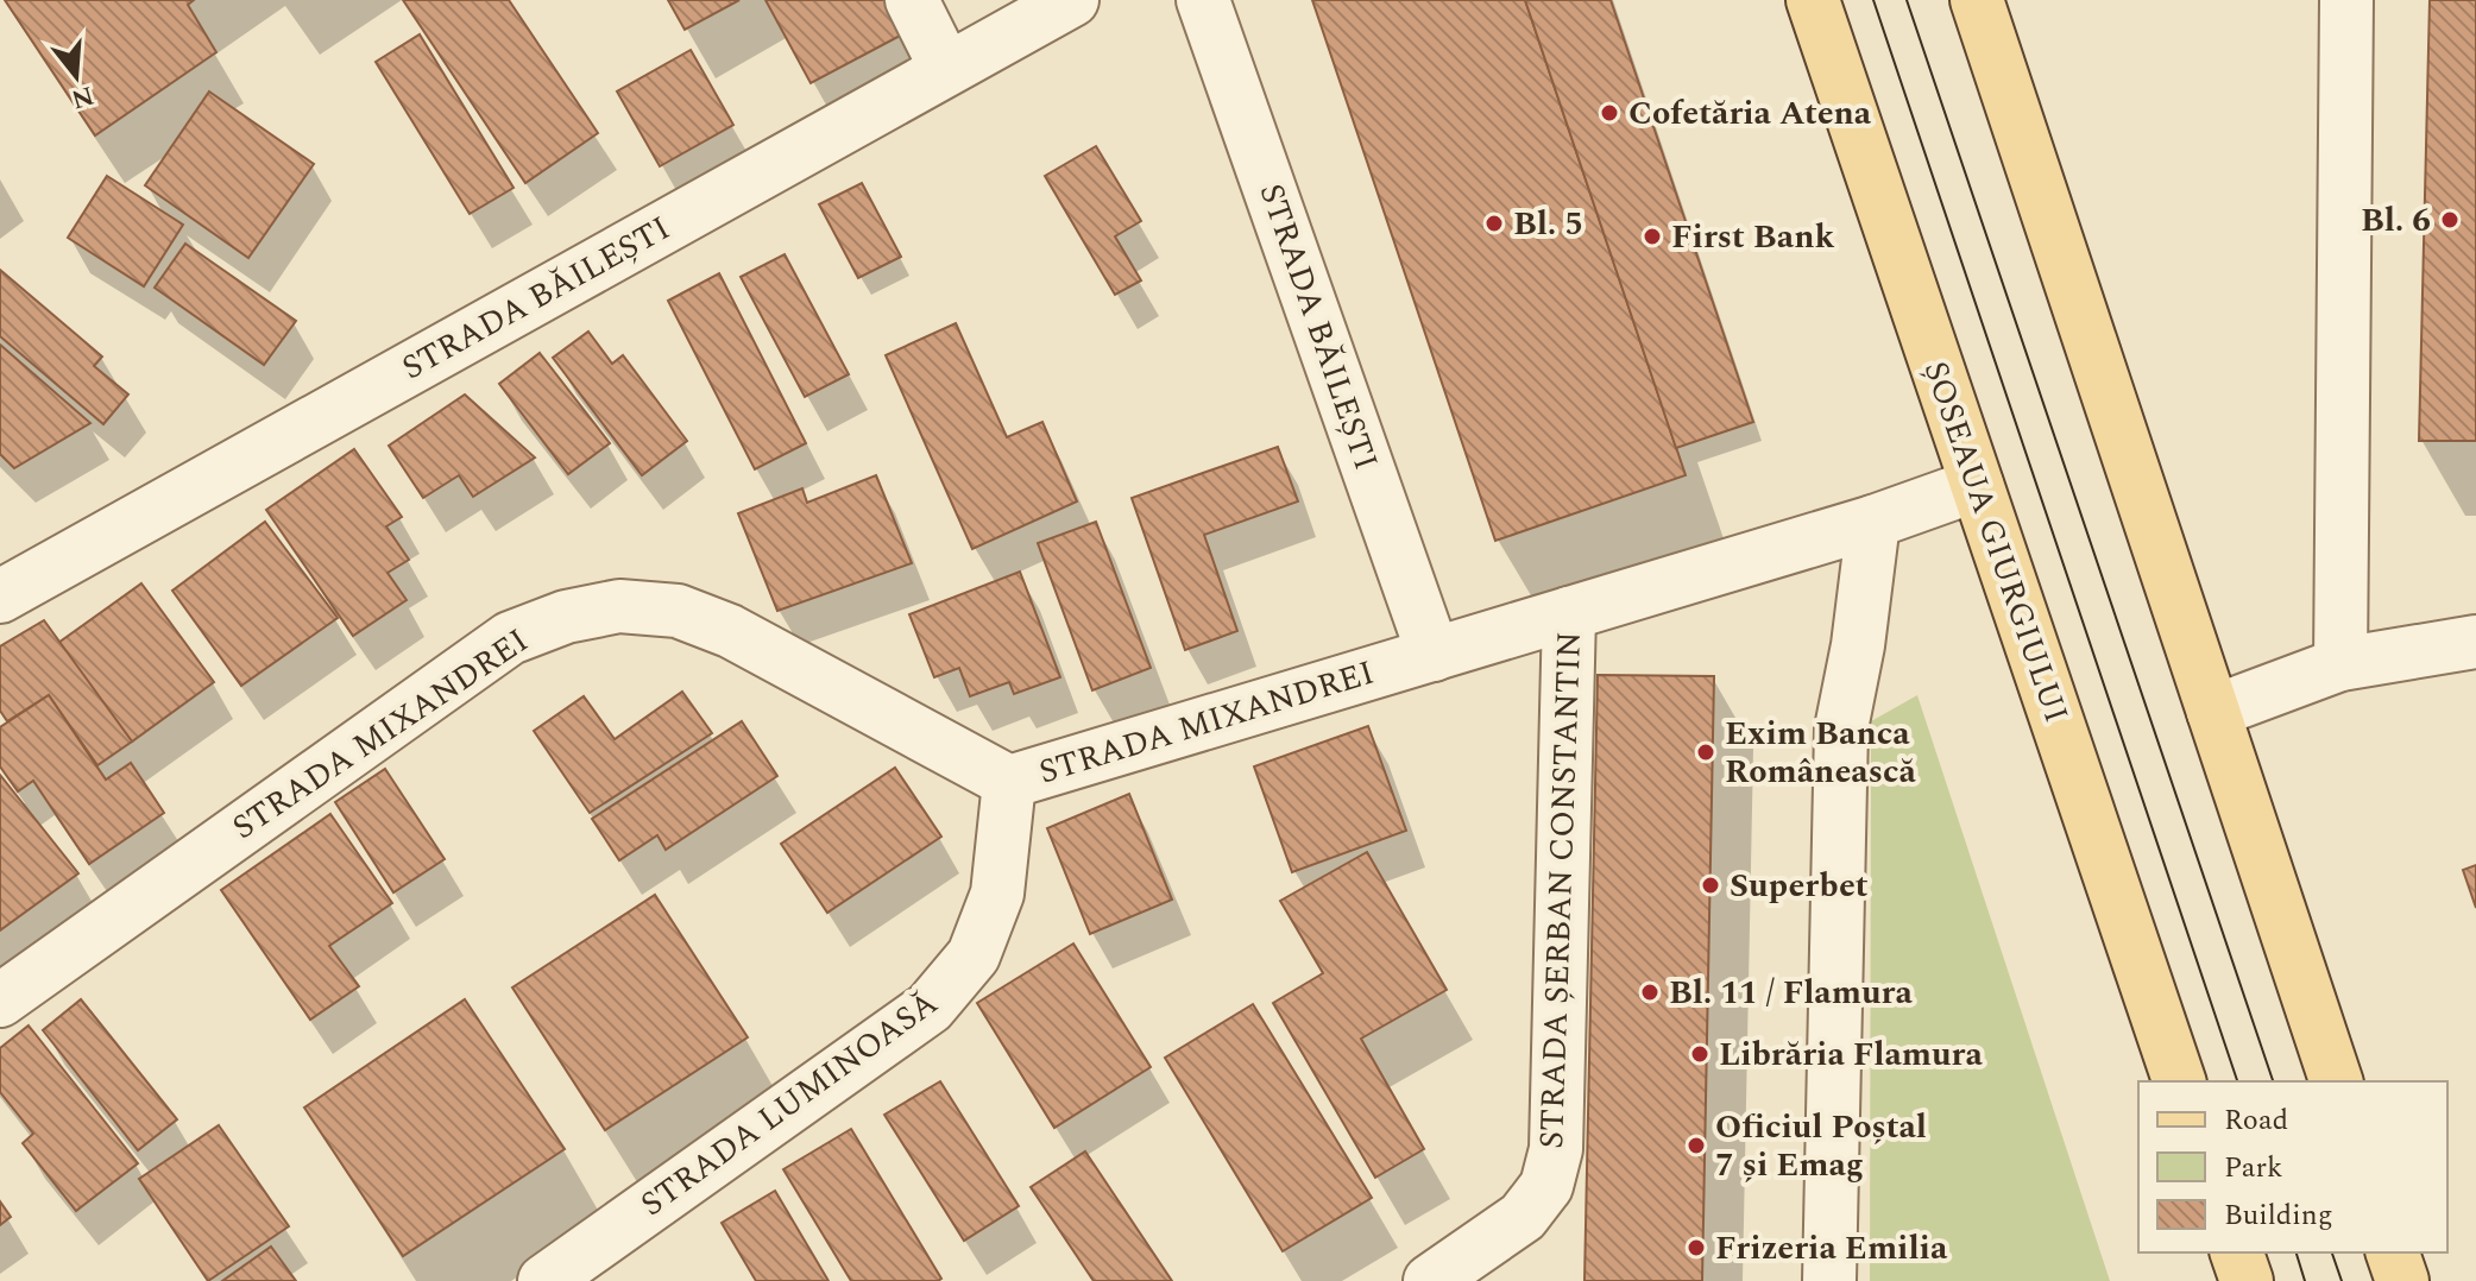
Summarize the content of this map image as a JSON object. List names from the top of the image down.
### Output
{
  "streets": {
    "main road": ["ȘOSEAUA GIURGIULUI"],
    "street": [
      "STRADA BĂILEȘTI",
      "STRADA MIXANDREI",
      "STRADA ȘERBAN CONSTANTIN",
      "STRADA LUMINOASĂ"
    ]
  },
  "crossings": [
    ["STRADA BĂILEȘTI", "STRADA MIXANDREI"],
    ["ȘOSEAUA GIURGIULUI", "STRADA MIXANDREI"],
    ["STRADA MIXANDREI", "STRADA ȘERBAN CONSTANTIN"],
    ["STRADA MIXANDREI", "STRADA LUMINOASĂ"]
  ],
  "places": [
    "Cofetăria Atena",
    "Bl. 6",
    "Bl. 5",
    "First Bank",
    "Exim Banca Românească",
    "Superbet",
    "Bl. 11 / Flamura",
    "Librăria Flamura",
    "Oficiul Poștal 7 și Emag",
    "Frizeria Emilia"
  ],
  "legend": ["Road", "Park", "Building"],
  "north": "bottom"
}
